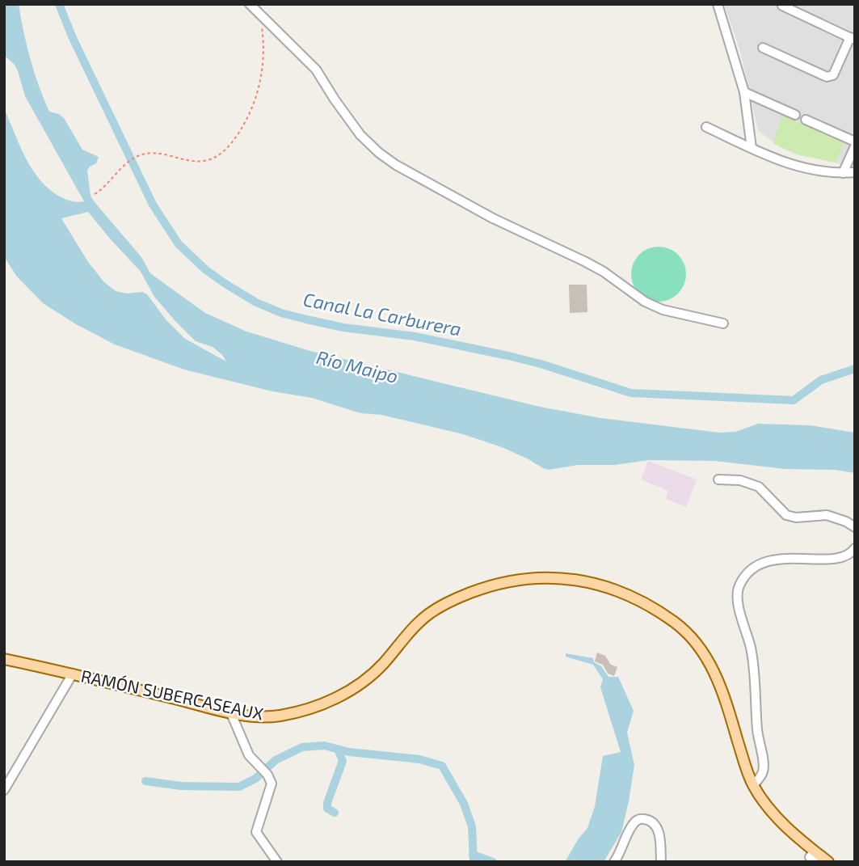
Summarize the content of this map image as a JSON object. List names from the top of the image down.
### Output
{
  "streets": {
    "main road": ["RAMÓN SUBERCASEAUX"]
  },
  "water": ["Canal La Carburera", "Río Maipo"]
}
